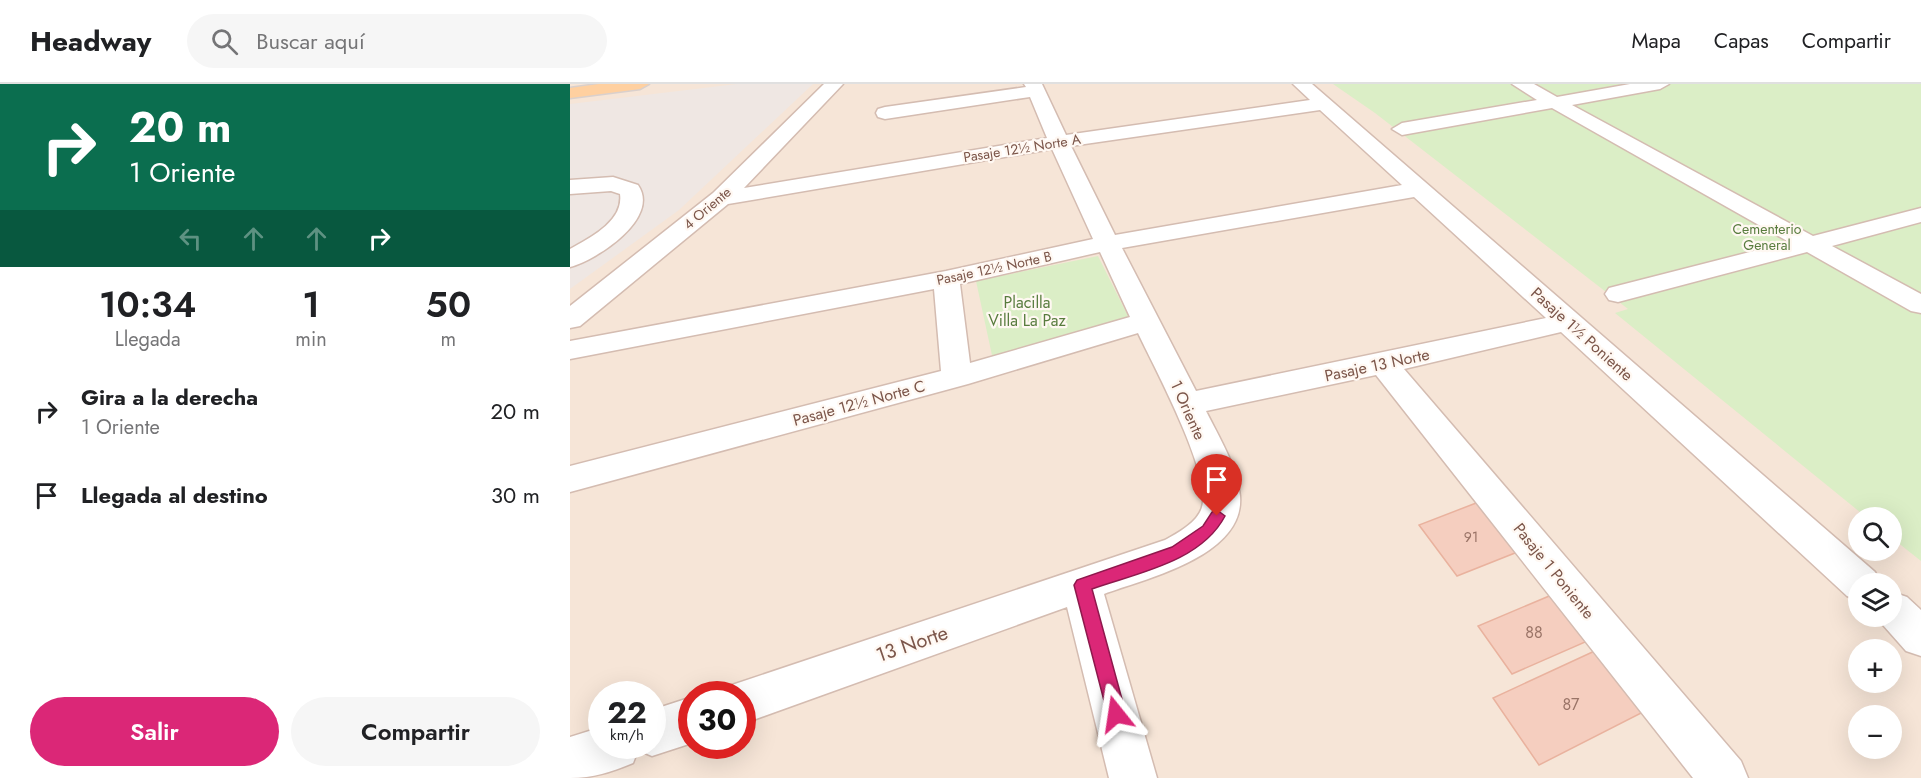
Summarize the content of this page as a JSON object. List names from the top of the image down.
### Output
{
  "streets": {
    "street": [
      "Pasaje 12½ Norte A",
      "4 Oriente",
      "Pasaje 12½ Norte B",
      "Pasaje 1½ Poniente",
      "Pasaje 13 Norte",
      "Pasaje 12½ Norte C",
      "1 Oriente",
      "Pasaje 1 Poniente",
      "13 Norte"
    ]
  },
  "crossings": [
    ["Pasaje 12½ Norte A", "4 Oriente"],
    ["Pasaje 12½ Norte A", "Pasaje 1½ Poniente"],
    ["Pasaje 12½ Norte A", "1 Oriente"],
    ["Pasaje 12½ Norte B", "Pasaje 1½ Poniente"],
    ["Pasaje 12½ Norte B", "1 Oriente"],
    ["Pasaje 1½ Poniente", "Pasaje 13 Norte"],
    ["Pasaje 13 Norte", "1 Oriente"],
    ["Pasaje 13 Norte", "Pasaje 1 Poniente"],
    ["Pasaje 12½ Norte C", "1 Oriente"],
    ["1 Oriente", "13 Norte"]
  ],
  "parks": ["Cementerio General", "Placilla Villa La Paz"],
  "house_numbers": ["91", "88", "87"],
  "page": {
    "header": "Headway",
    "search": "Buscar aquí",
    "nav": ["Mapa", "Capas", "Compartir"],
    "turn": ["20 m", "1 Oriente"],
    "eta": [
      "10:34",
      "Llegada",
      "1",
      "min",
      "50",
      "m"
    ],
    "list": [
      {
        "name": "Gira a la derecha",
        "note": "1 Oriente",
        "value": "20 m"
      },
      {
        "name": "Llegada al destino",
        "value": "30 m"
      }
    ],
    "map_buttons": ["+", "−"],
    "speed": "22 km/h",
    "limit": "30",
    "buttons": ["Salir", "Compartir"]
  }
}
